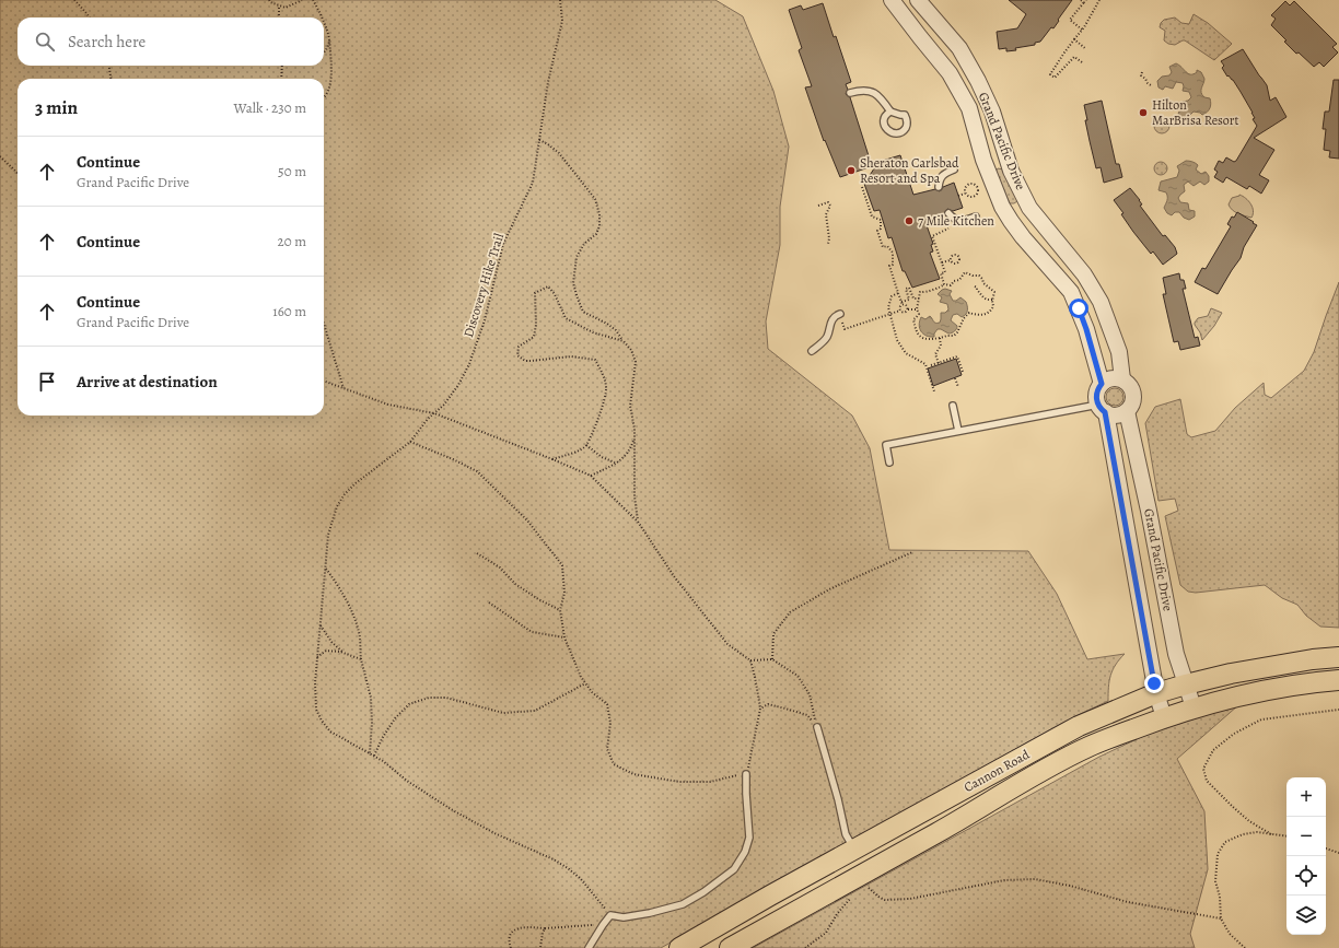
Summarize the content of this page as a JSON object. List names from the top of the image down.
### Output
{
  "streets": {
    "main road": ["Cannon Road"],
    "street": ["Grand Pacific Drive"],
    "path": ["Discovery Hike Trail"]
  },
  "crossings": [
    ["Grand Pacific Drive", "Cannon Road"]
  ],
  "places": ["Hilton MarBrisa Resort", "Sheraton Carlsbad Resort and Spa", "7 Mile Kitchen"],
  "page": {
    "search": "Search here",
    "heading": ["3 min", "Walk · 230 m"],
    "list": [
      ["Continue", "Grand Pacific Drive", "50 m"],
      ["Continue", "20 m"],
      ["Continue", "Grand Pacific Drive", "160 m"],
      "Arrive at destination"
    ],
    "map_buttons": ["+", "−"]
  }
}
